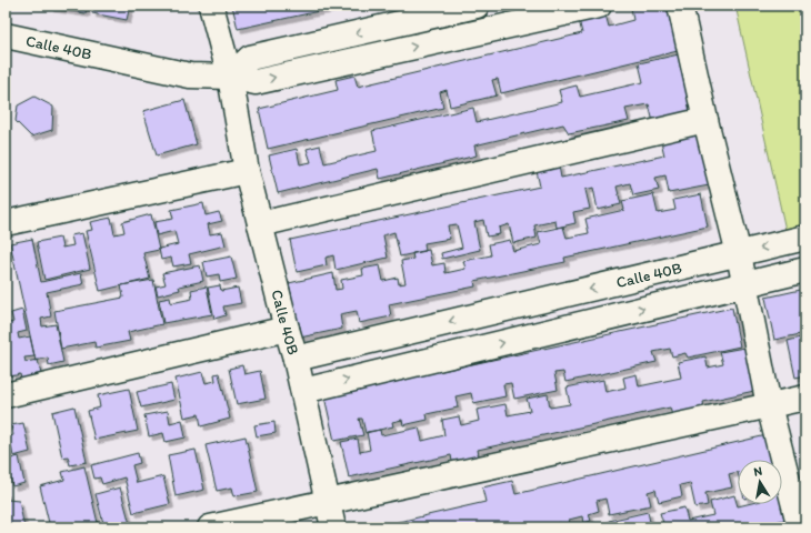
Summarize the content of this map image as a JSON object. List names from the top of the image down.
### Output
{
  "streets": {
    "street": ["Calle 40B"]
  },
  "north": "top"
}
